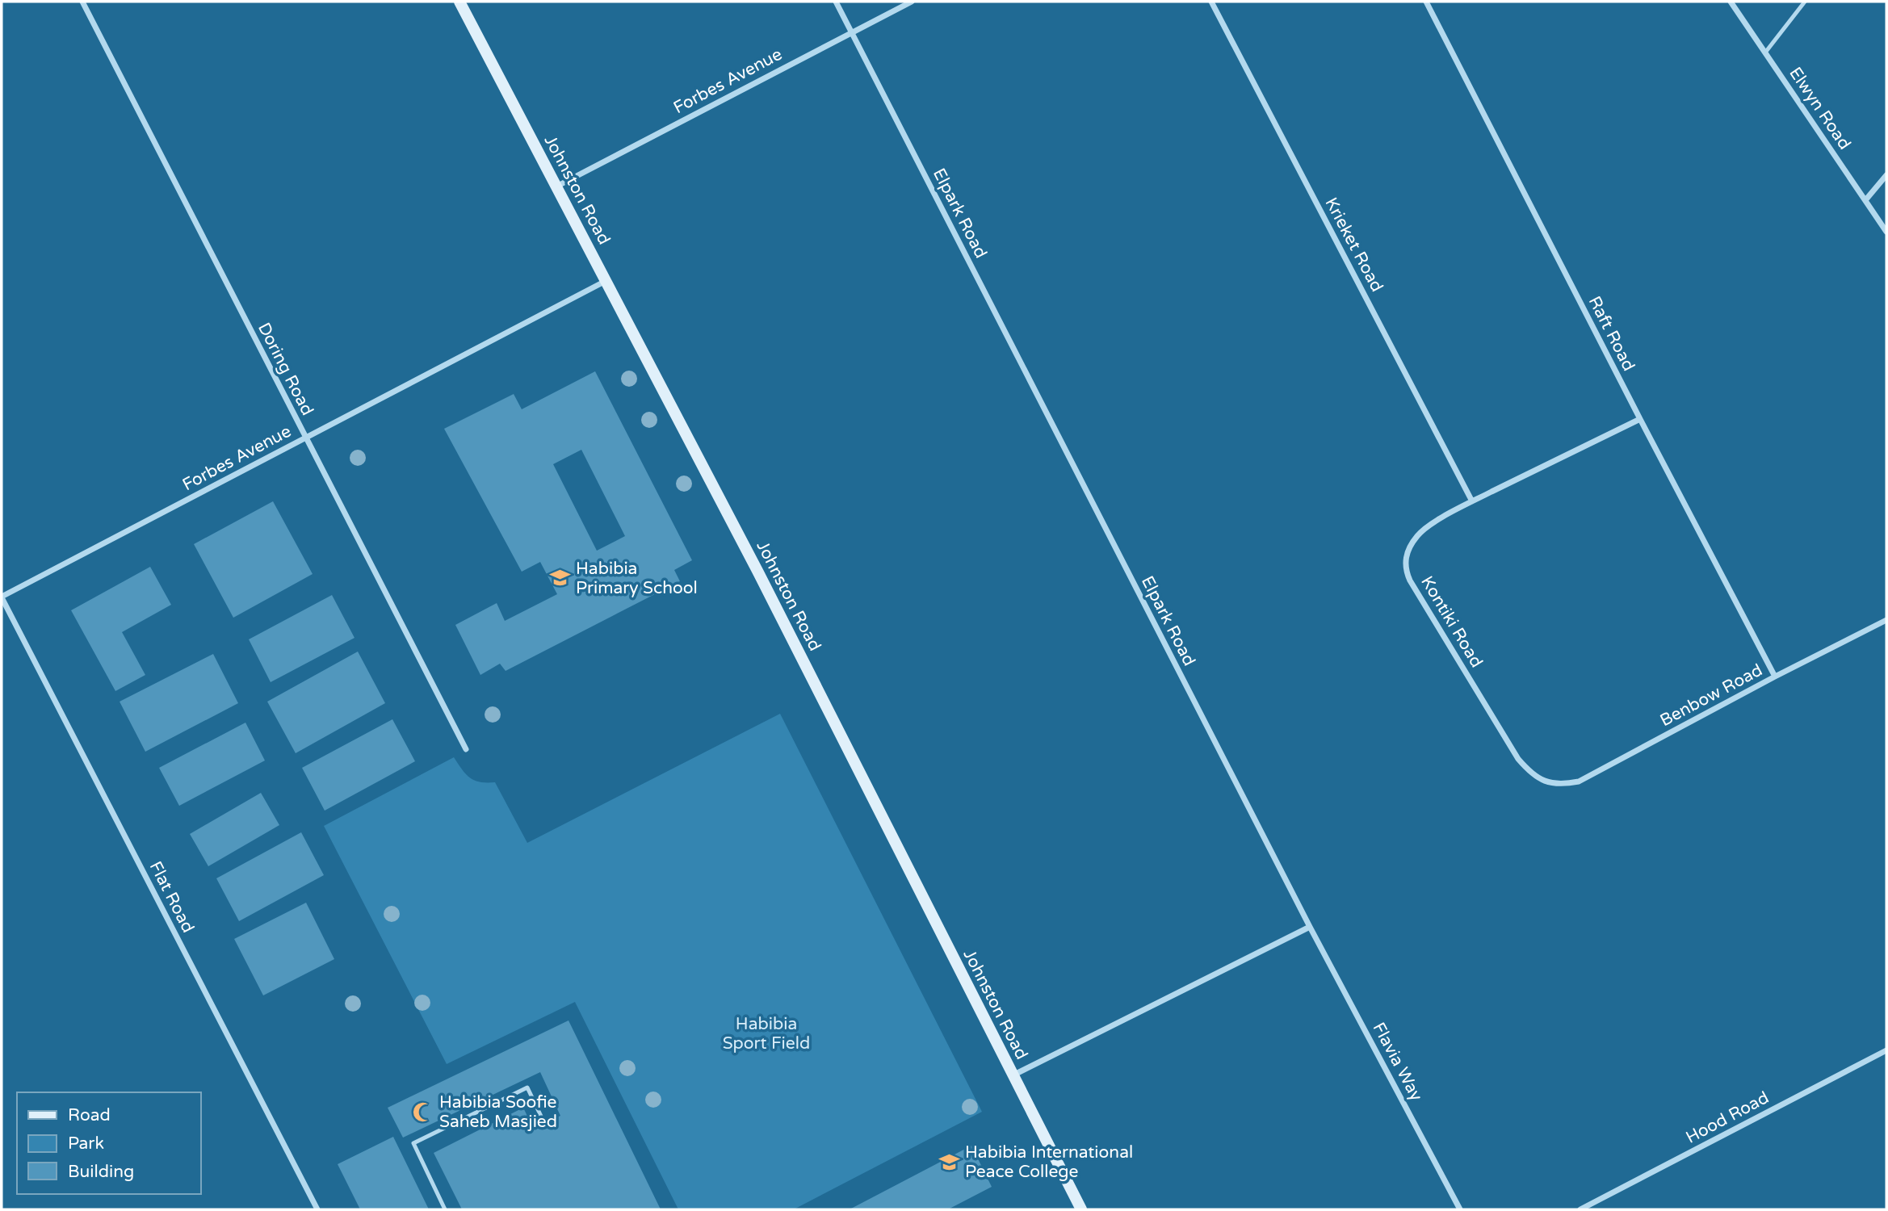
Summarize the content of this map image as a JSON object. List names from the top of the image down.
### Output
{
  "streets": {
    "street": [
      "Forbes Avenue",
      "Elwyn Road",
      "Johnston Road",
      "Elpark Road",
      "Krieket Road",
      "Raft Road",
      "Doring Road",
      "Kontiki Road",
      "Benbow Road",
      "Flat Road",
      "Flavia Way",
      "Hood Road"
    ]
  },
  "crossings": [
    ["Forbes Avenue", "Johnston Road"],
    ["Forbes Avenue", "Elpark Road"],
    ["Forbes Avenue", "Doring Road"],
    ["Forbes Avenue", "Flat Road"],
    ["Elpark Road", "Flavia Way"],
    ["Krieket Road", "Kontiki Road"],
    ["Raft Road", "Kontiki Road"],
    ["Raft Road", "Benbow Road"],
    ["Kontiki Road", "Benbow Road"]
  ],
  "parks": ["Habibia Sport Field"],
  "places": {
    "school or university": ["Habibia Primary School", "Habibia International Peace College"],
    "mosque": ["Habibia Soofie Saheb Masjied"]
  },
  "legend": ["Road", "Park", "Building"]
}
